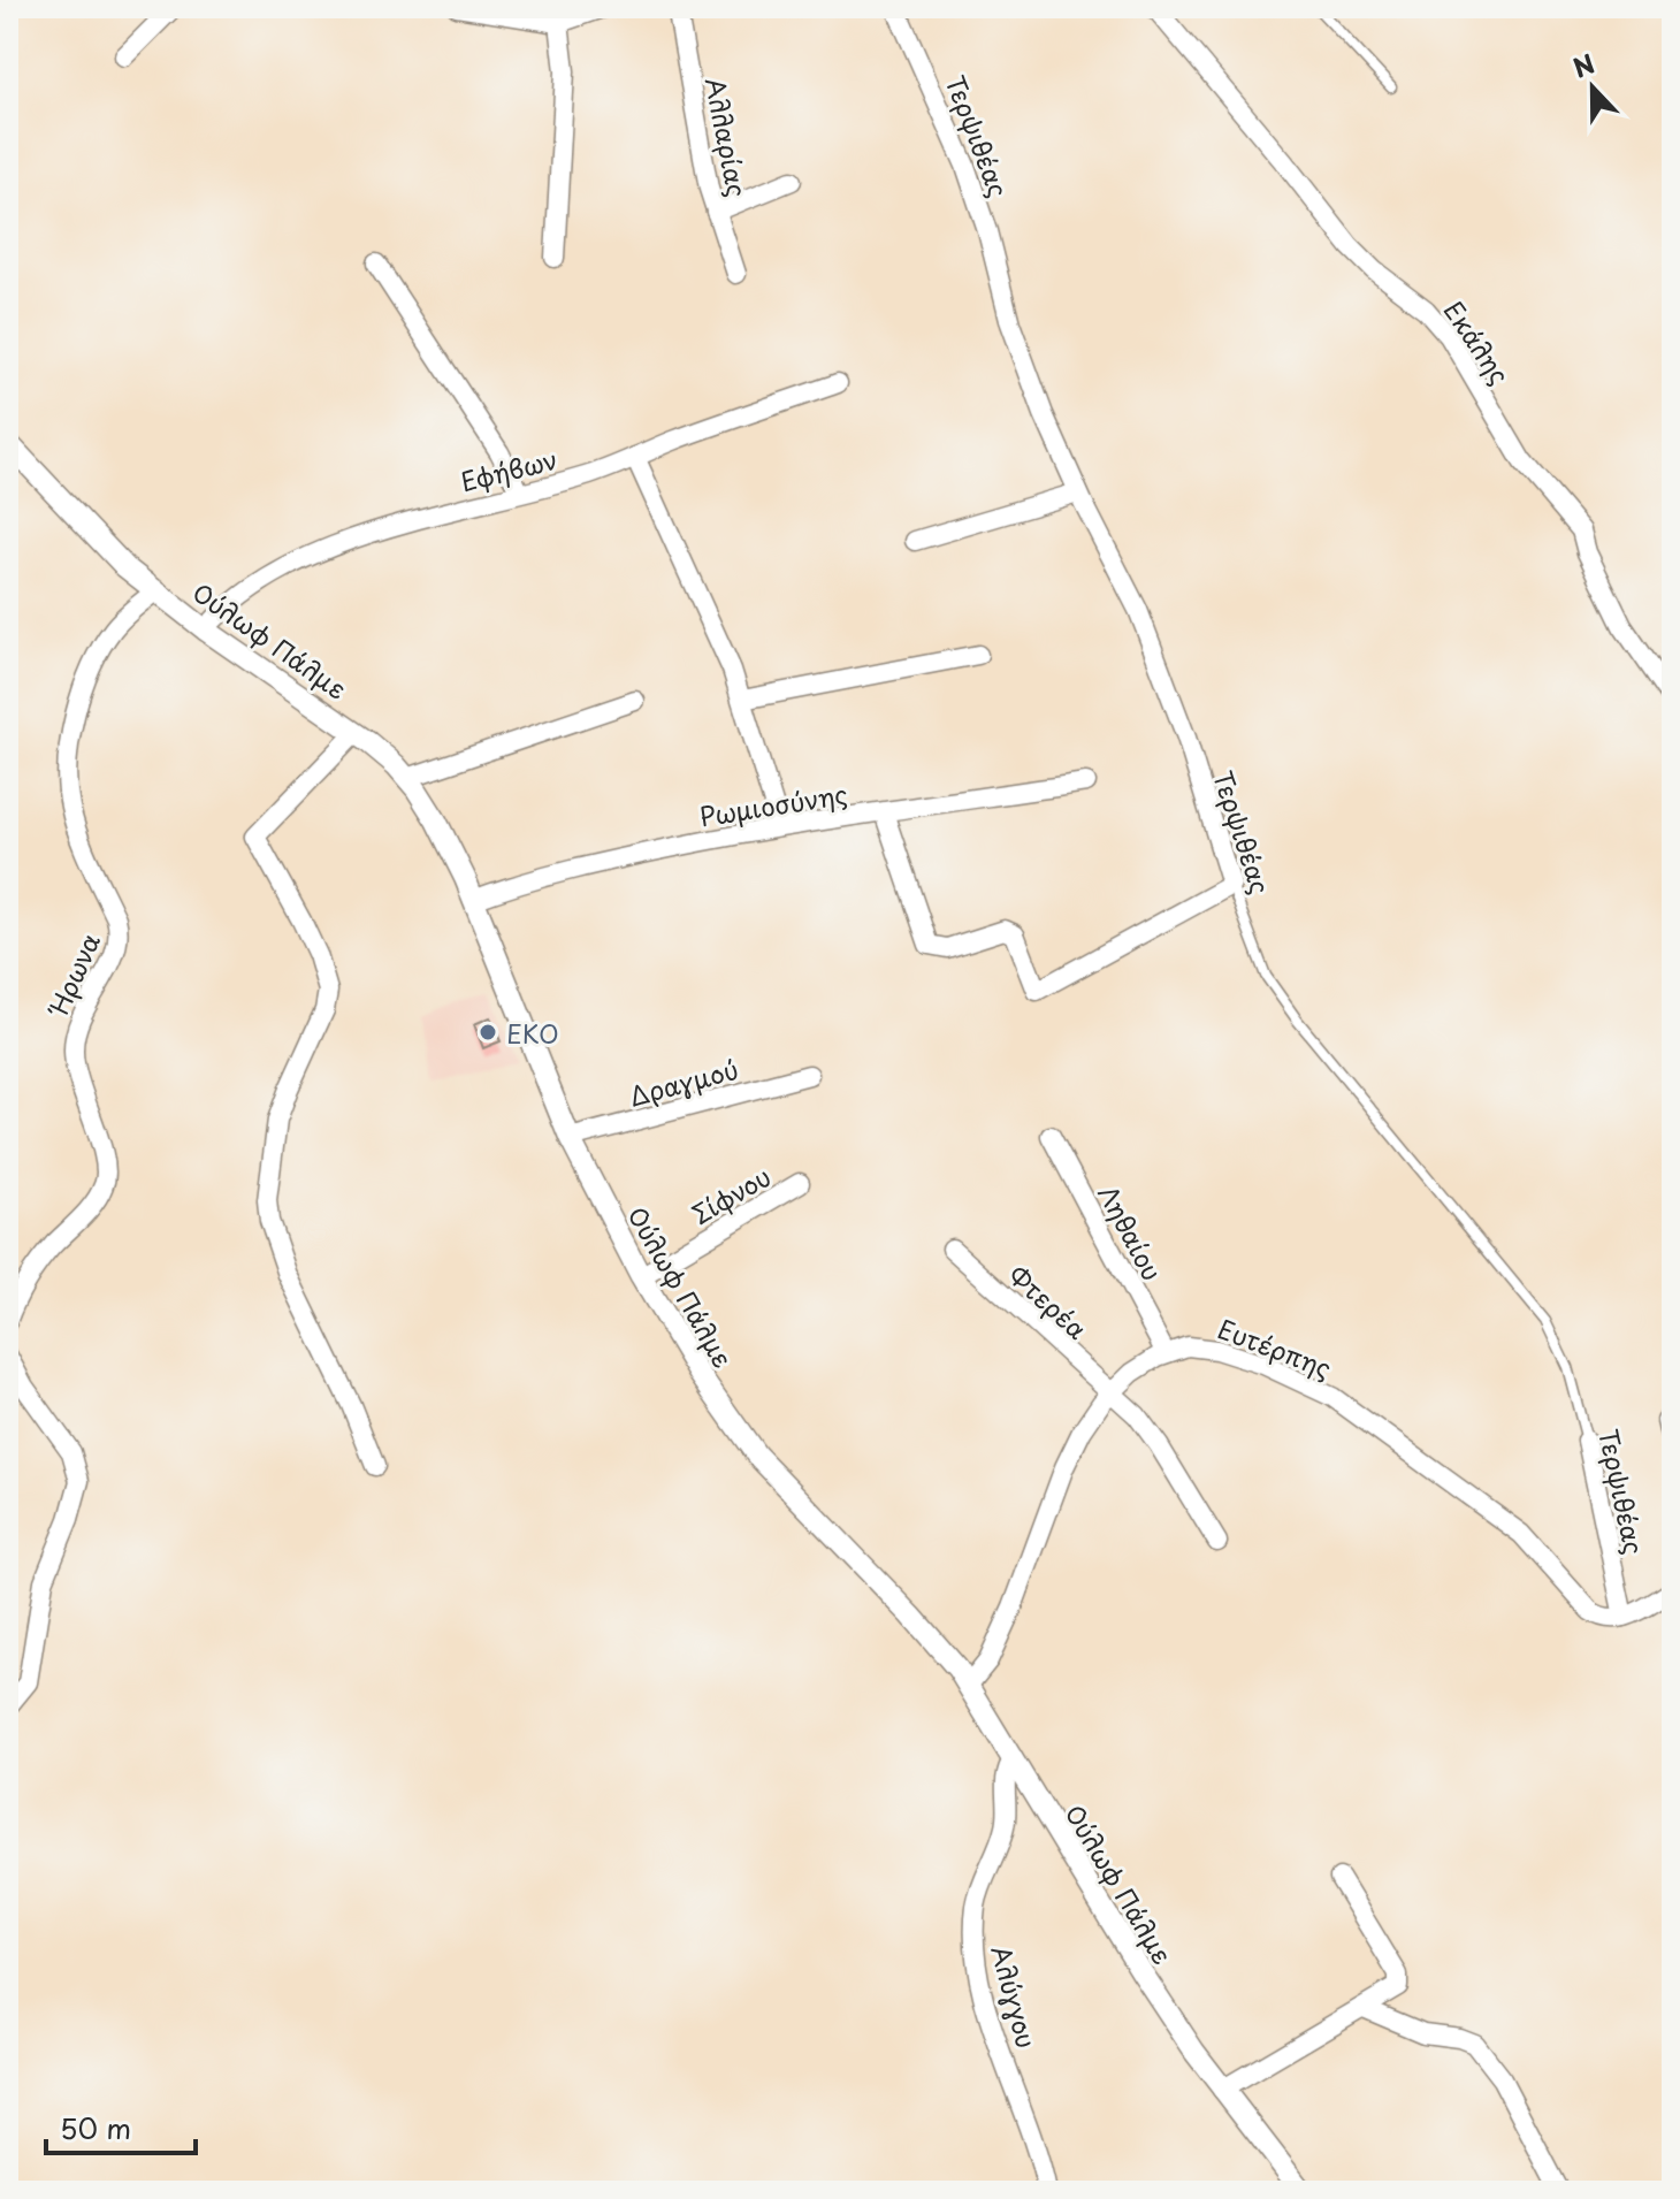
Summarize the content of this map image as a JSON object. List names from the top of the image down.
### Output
{
  "streets": {
    "street": [
      "Τερψιθέας",
      "Αλλαρίας",
      "Εκάλης",
      "Εφήβων",
      "Ούλωφ Πάλμε",
      "Ρωμιοσύνης",
      "Ήρωνα",
      "Δραγμού",
      "Σίφνου",
      "Ληθαίου",
      "Φτερέα",
      "Ευτέρπης",
      "Αλύγγου"
    ]
  },
  "crossings": [
    ["Τερψιθέας", "Ευτέρπης"],
    ["Εφήβων", "Ούλωφ Πάλμε"],
    ["Ούλωφ Πάλμε", "Ρωμιοσύνης"],
    ["Ούλωφ Πάλμε", "Ήρωνα"],
    ["Ούλωφ Πάλμε", "Δραγμού"],
    ["Ούλωφ Πάλμε", "Σίφνου"],
    ["Ούλωφ Πάλμε", "Ευτέρπης"],
    ["Ούλωφ Πάλμε", "Αλύγγου"],
    ["Ληθαίου", "Ευτέρπης"],
    ["Φτερέα", "Ευτέρπης"]
  ],
  "places": ["EKO"],
  "scale_bar": "50 m",
  "north": "top"
}
